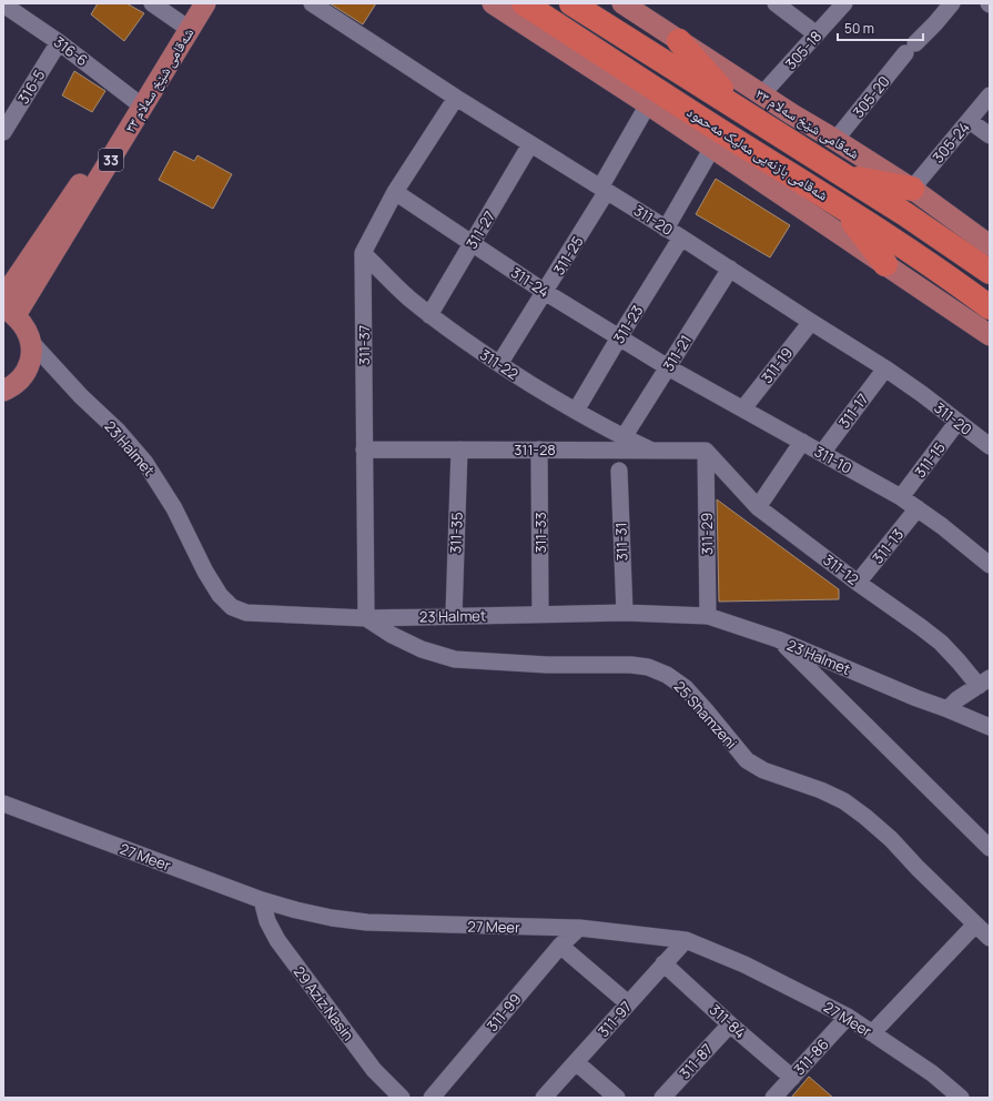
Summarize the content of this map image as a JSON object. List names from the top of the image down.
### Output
{
  "streets": {
    "highway": ["شەقامی بازنەیی مەلیک مەحمود"],
    "main road": ["شەقامی شێخ سەلام ٣٣", "33"],
    "street": [
      "305-18",
      "316-6",
      "316-5",
      "305-20",
      "305-24",
      "311-20",
      "311-27",
      "311-25",
      "311-24",
      "311-23",
      "311-37",
      "311-21",
      "311-22",
      "311-19",
      "311-17",
      "23 Halmet",
      "311-28",
      "311-10",
      "311-15",
      "311-35",
      "311-33",
      "311-29",
      "311-31",
      "311-13",
      "311-12",
      "25 Shamzeni",
      "27 Meer",
      "29 Aziz Nasin",
      "311-99",
      "311-97",
      "311-84",
      "311-86",
      "311-87"
    ]
  },
  "crossings": [
    ["305-18", "شەقامی شێخ سەلام ٣٣"],
    ["316-6", "شەقامی شێخ سەلام ٣٣"],
    ["316-6", "316-5"],
    ["شەقامی شێخ سەلام ٣٣", "305-20"],
    ["شەقامی شێخ سەلام ٣٣", "305-24"],
    ["شەقامی شێخ سەلام ٣٣", "23 Halmet"],
    ["311-20", "311-27"],
    ["311-20", "311-25"],
    ["311-20", "311-23"],
    ["311-20", "311-37"],
    ["311-20", "311-21"],
    ["311-20", "311-19"],
    ["311-20", "311-17"],
    ["311-20", "311-15"],
    ["311-27", "311-24"],
    ["311-27", "311-22"],
    ["311-25", "311-24"],
    ["311-25", "311-22"],
    ["311-24", "311-23"],
    ["311-24", "311-37"],
    ["311-24", "311-21"],
    ["311-24", "311-10"],
    ["311-23", "311-22"],
    ["311-37", "311-22"],
    ["311-37", "23 Halmet"],
    ["311-37", "311-28"],
    ["311-37", "25 Shamzeni"],
    ["311-21", "311-22"],
    ["311-21", "311-28"],
    ["311-21", "311-10"],
    ["311-22", "311-28"],
    ["311-22", "311-29"],
    ["311-22", "311-12"],
    ["311-19", "311-10"],
    ["311-17", "311-10"],
    ["23 Halmet", "311-35"],
    ["23 Halmet", "311-33"],
    ["23 Halmet", "311-29"],
    ["23 Halmet", "311-31"],
    ["23 Halmet", "25 Shamzeni"],
    ["311-28", "311-35"],
    ["311-28", "311-33"],
    ["311-10", "311-15"],
    ["311-10", "311-13"],
    ["311-29", "311-12"],
    ["311-13", "311-12"],
    ["27 Meer", "29 Aziz Nasin"],
    ["27 Meer", "311-99"],
    ["27 Meer", "311-97"],
    ["27 Meer", "311-86"],
    ["311-97", "311-84"],
    ["311-84", "311-86"],
    ["311-84", "311-87"]
  ],
  "scale_bar": "50 m"
}
